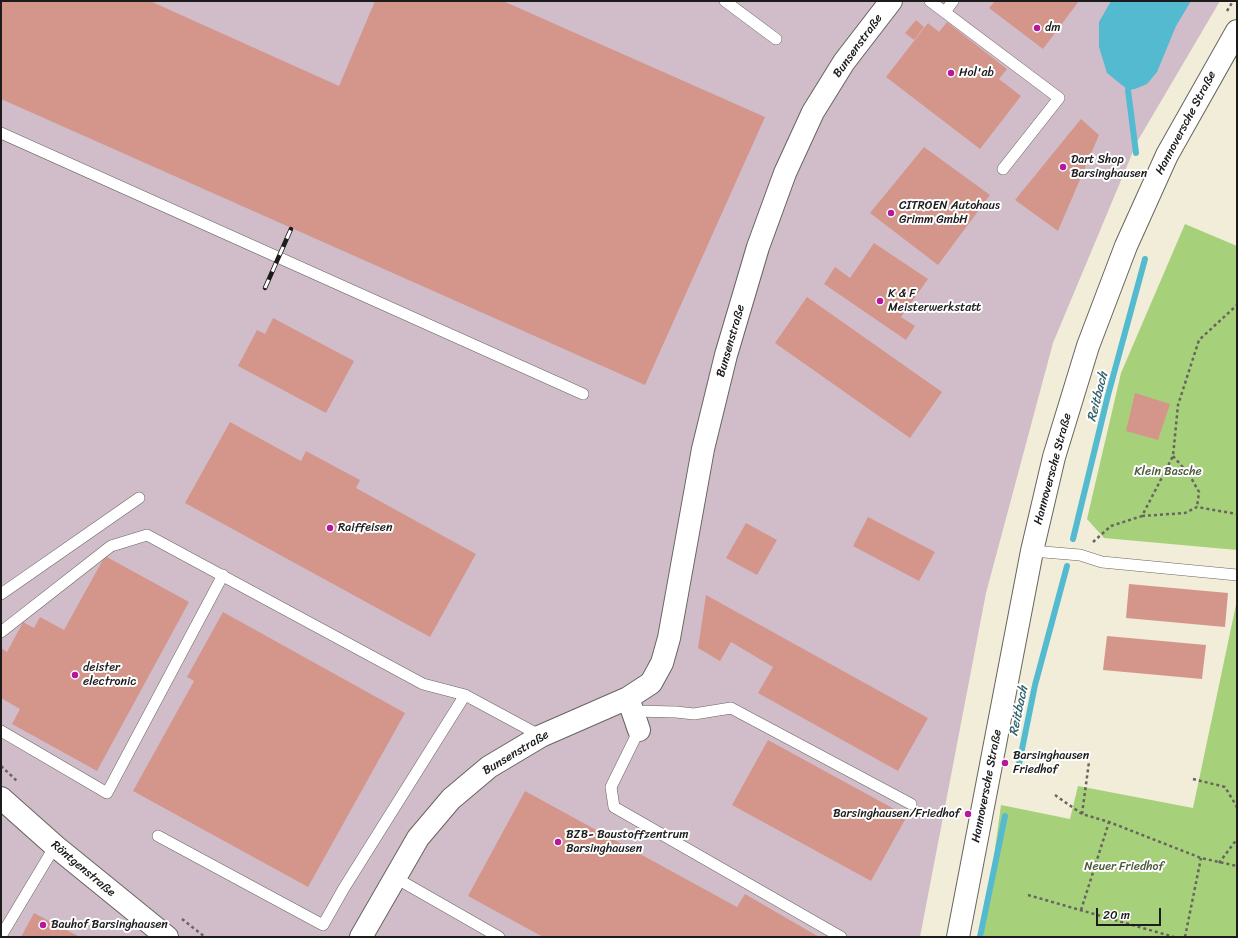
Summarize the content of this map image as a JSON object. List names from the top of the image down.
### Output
{
  "streets": {
    "street": ["Bunsenstraße", "Hannoversche Straße", "Röntgenstraße"]
  },
  "water": ["Reitbach"],
  "parks": ["Klein Basche", "Neuer Friedhof"],
  "places": [
    "dm",
    "Hol'ab",
    "Dart Shop Barsinghausen",
    "CITROEN Autohaus Grimm GmbH",
    "K & F Meisterwerkstatt",
    "Raiffeisen",
    "deister electronic",
    "Barsinghausen Friedhof",
    "Barsinghausen/Friedhof",
    "BZB- Baustoffzentrum Barsinghausen",
    "Bauhof Barsinghausen"
  ],
  "scale_bar": "20 m"
}
